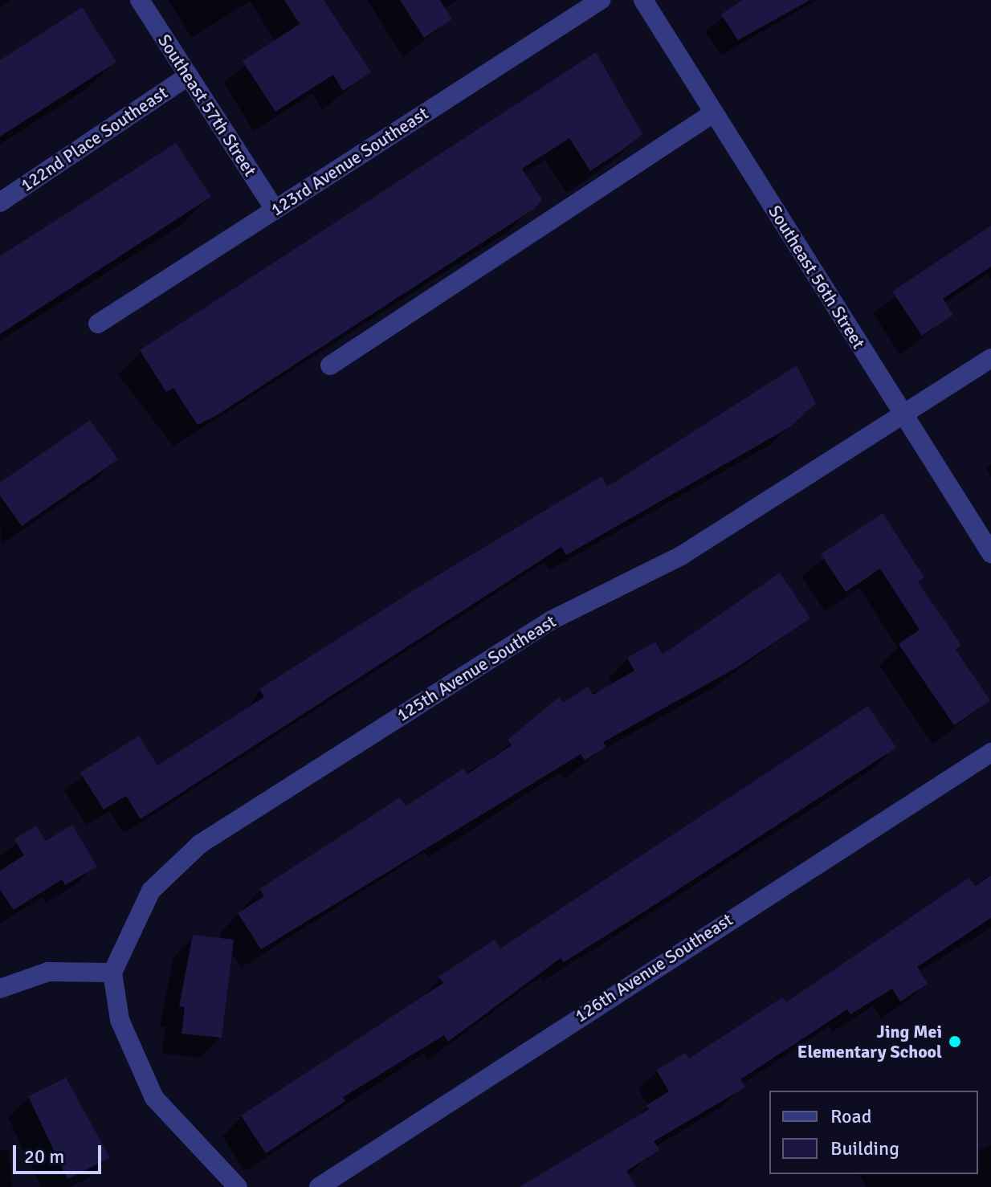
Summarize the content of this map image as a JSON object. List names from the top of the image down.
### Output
{
  "streets": {
    "street": [
      "Southeast 57th Street",
      "122nd Place Southeast",
      "123rd Avenue Southeast",
      "Southeast 56th Street",
      "125th Avenue Southeast",
      "126th Avenue Southeast"
    ]
  },
  "crossings": [
    ["Southeast 57th Street", "122nd Place Southeast"],
    ["Southeast 57th Street", "123rd Avenue Southeast"],
    ["Southeast 56th Street", "125th Avenue Southeast"]
  ],
  "places": ["Jing Mei Elementary School"],
  "legend": ["Road", "Building"],
  "scale_bar": "20 m"
}
